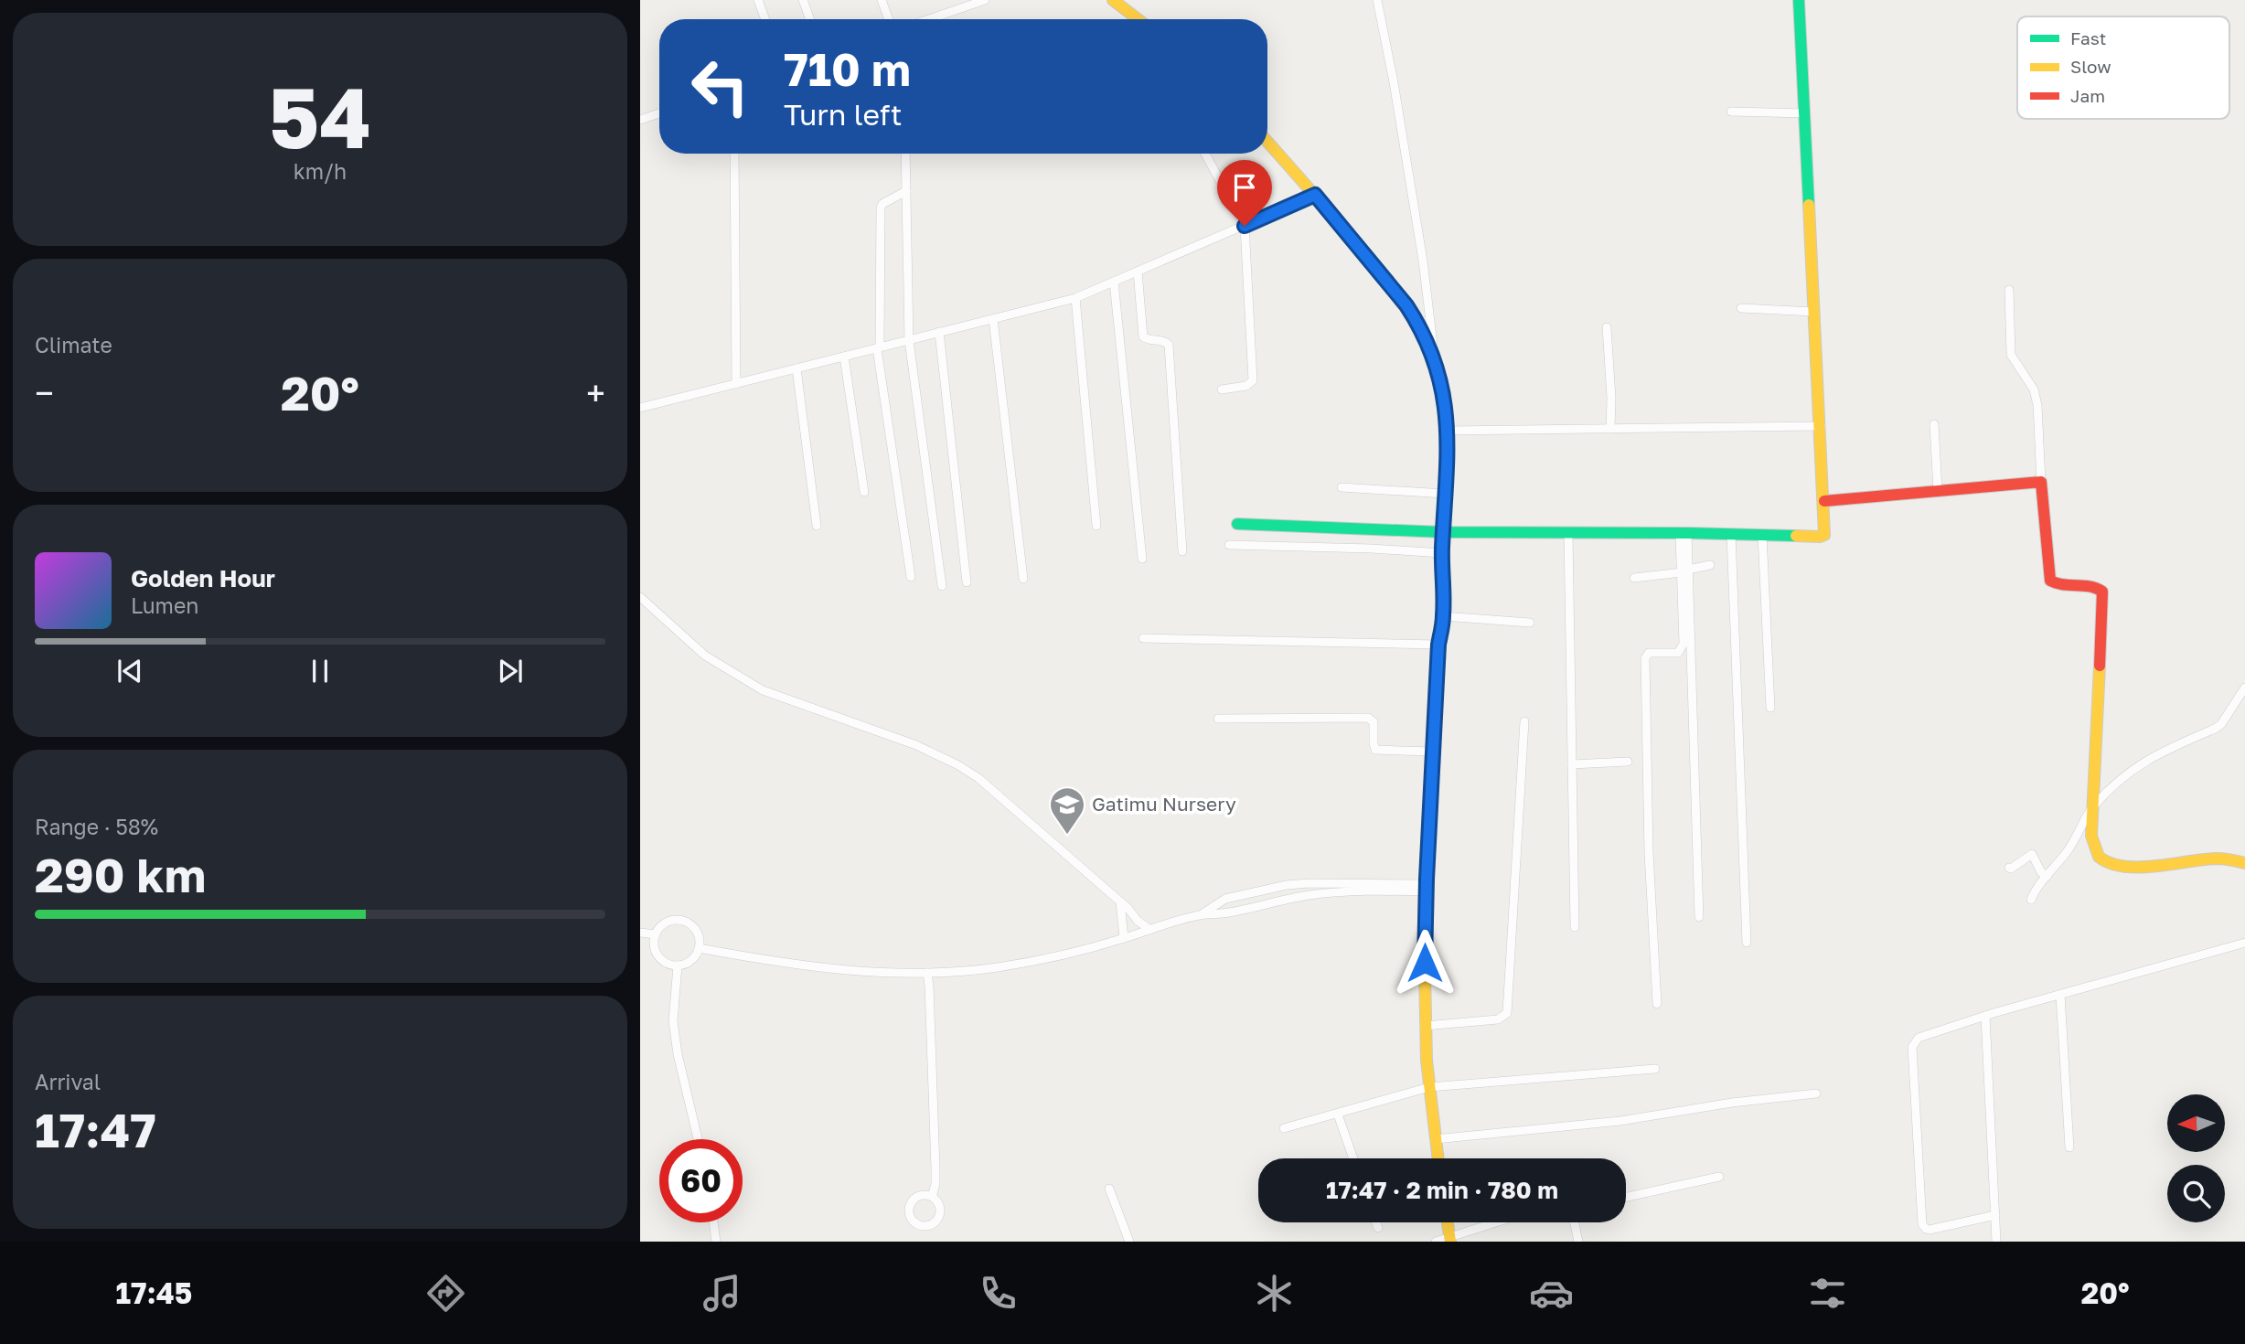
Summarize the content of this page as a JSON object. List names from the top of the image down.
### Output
{
  "places": {
    "school or university": ["Gatimu Nursery"]
  },
  "legend": ["Fast", "Slow", "Jam"],
  "north": "left",
  "page": {
    "tile": [
      ["54", "km/h"],
      "Climate",
      ["Range · 58%", "290 km"],
      ["Arrival", "17:47"]
    ],
    "turn": ["710 m", "Turn left"],
    "heat": ["−", "20°", "+"],
    "song": ["Golden Hour", "Lumen"],
    "limit": "60",
    "trip": "17:47 · 2 min · 780 m",
    "tabs": ["17:45", "20°"]
  }
}
